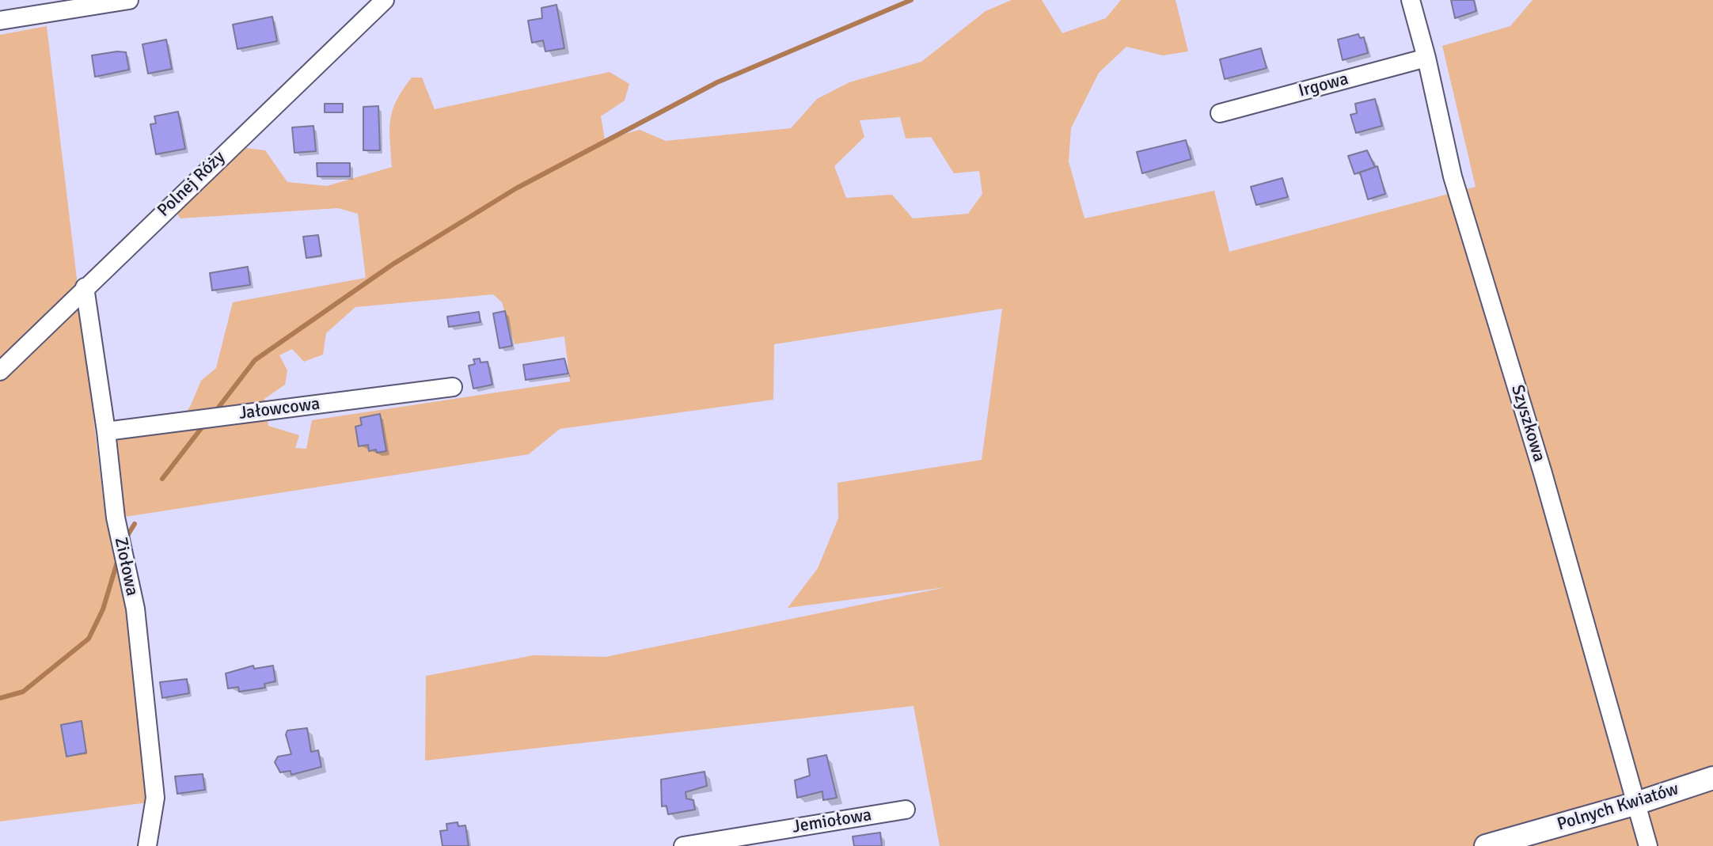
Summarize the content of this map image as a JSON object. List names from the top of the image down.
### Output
{
  "streets": {
    "street": [
      "Irgowa",
      "Polnej Róży",
      "Jałowcowa",
      "Szyszkowa",
      "Ziołowa",
      "Polnych Kwiatów",
      "Jemiołowa"
    ]
  },
  "crossings": [
    ["Irgowa", "Szyszkowa"],
    ["Polnej Róży", "Ziołowa"],
    ["Jałowcowa", "Ziołowa"],
    ["Szyszkowa", "Polnych Kwiatów"]
  ]
}
